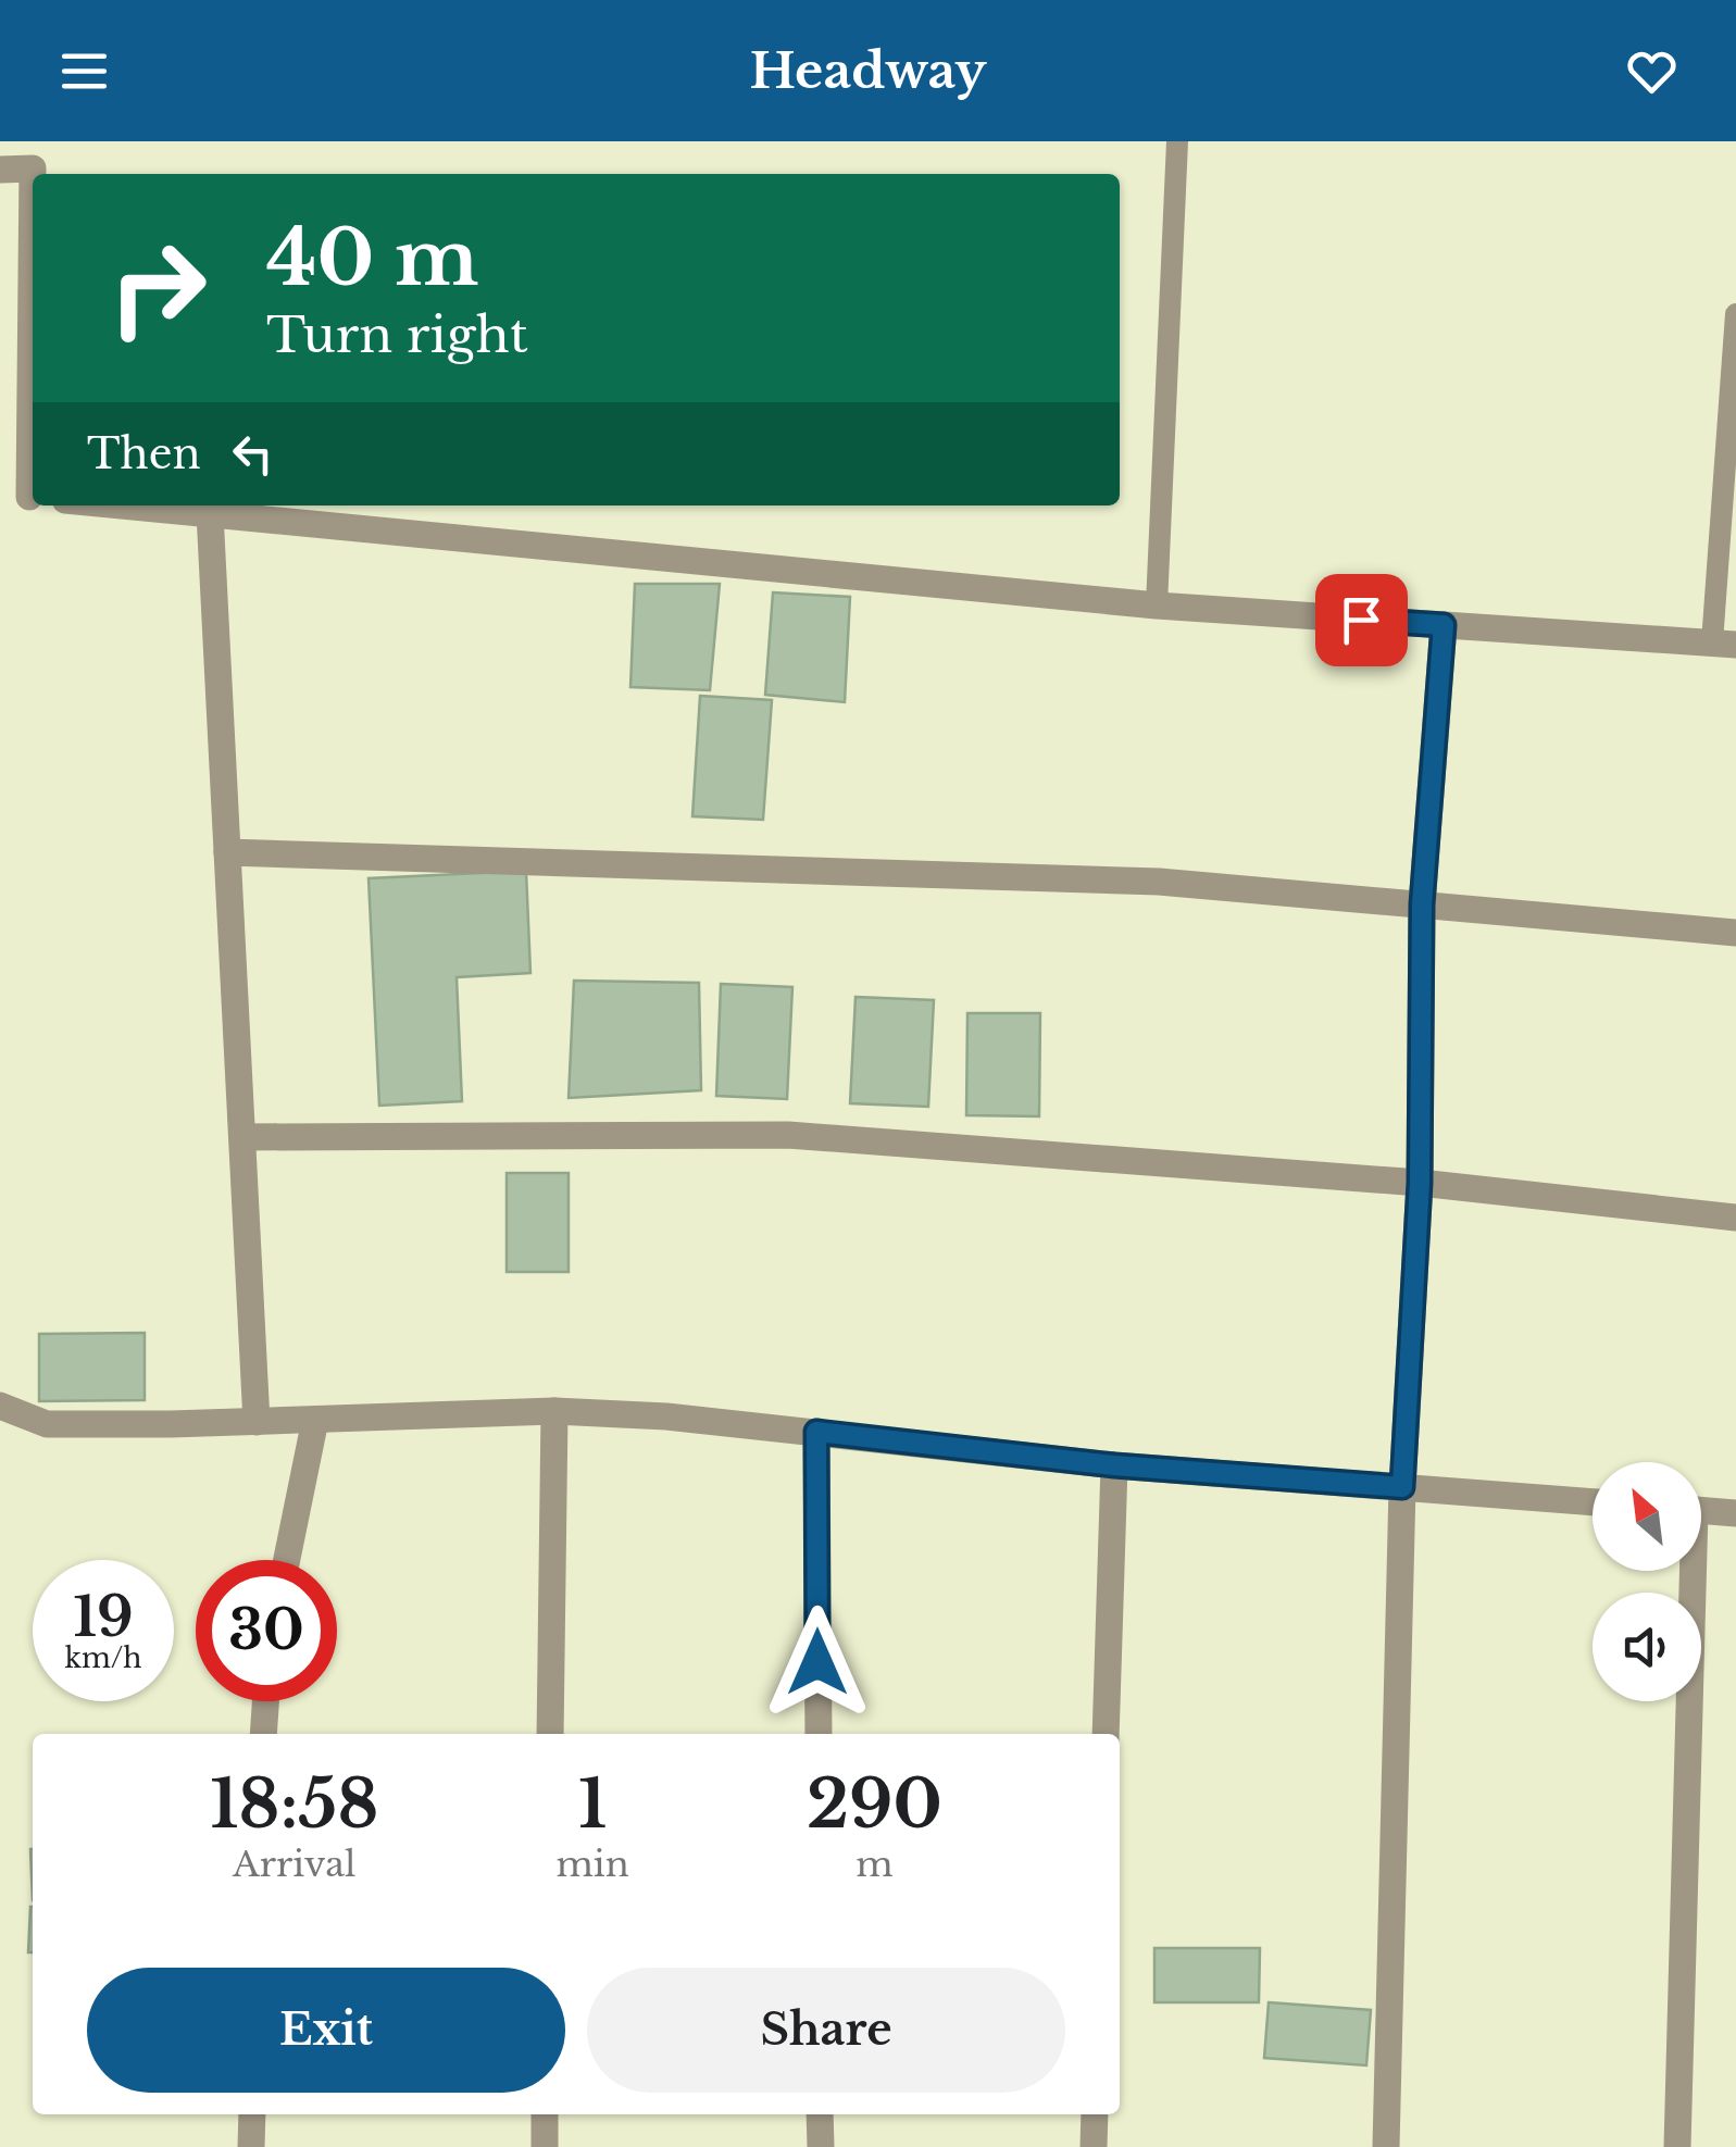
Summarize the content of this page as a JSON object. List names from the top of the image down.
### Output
{
  "north": "top left",
  "page": {
    "header": "Headway",
    "turn": ["40 m", "Turn right"],
    "then": "Then",
    "speed": "19 km/h",
    "limit": "30",
    "eta": [
      "18:58",
      "Arrival",
      "1",
      "min",
      "290",
      "m"
    ],
    "buttons": ["Exit", "Share"]
  }
}
